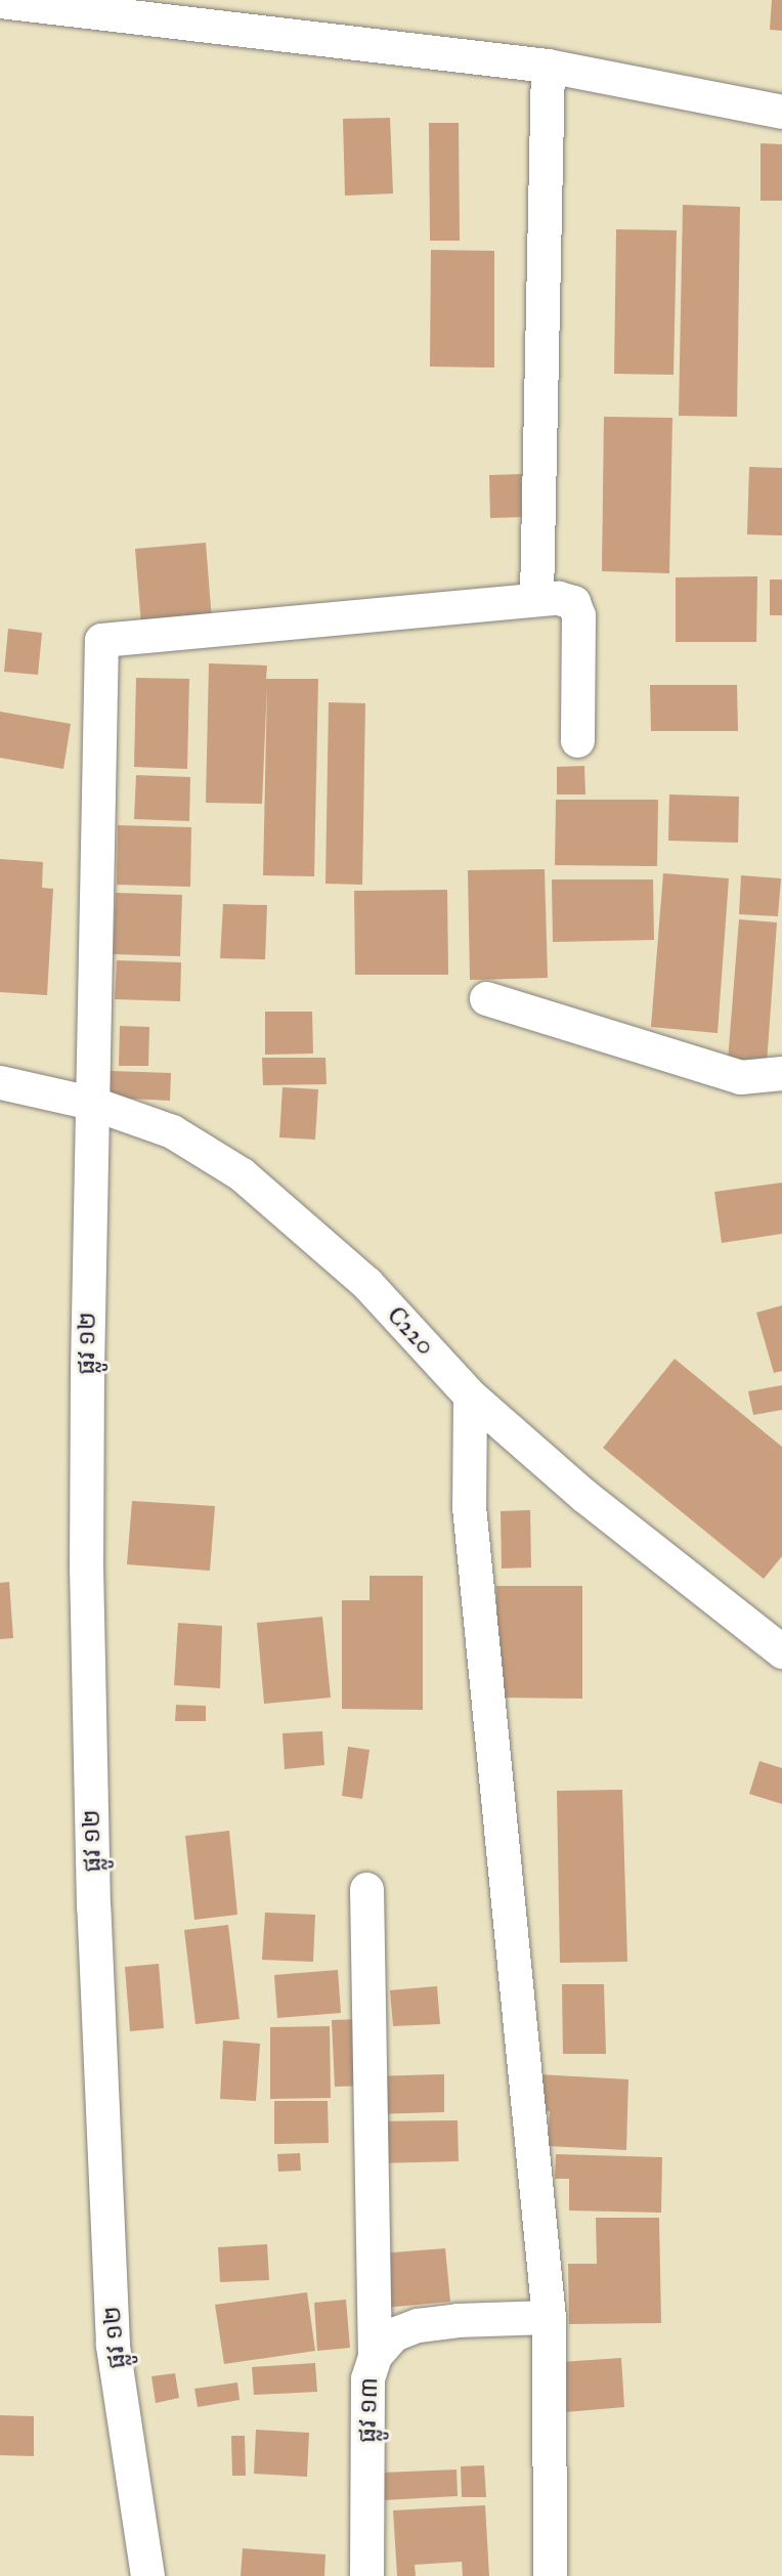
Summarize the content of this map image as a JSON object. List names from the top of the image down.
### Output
{
  "streets": {
    "street": ["C220", "ផ្លូវ ១២", "ផ្លូវ ១៣"]
  },
  "crossings": [
    ["C220", "ផ្លូវ ១២"]
  ]
}
